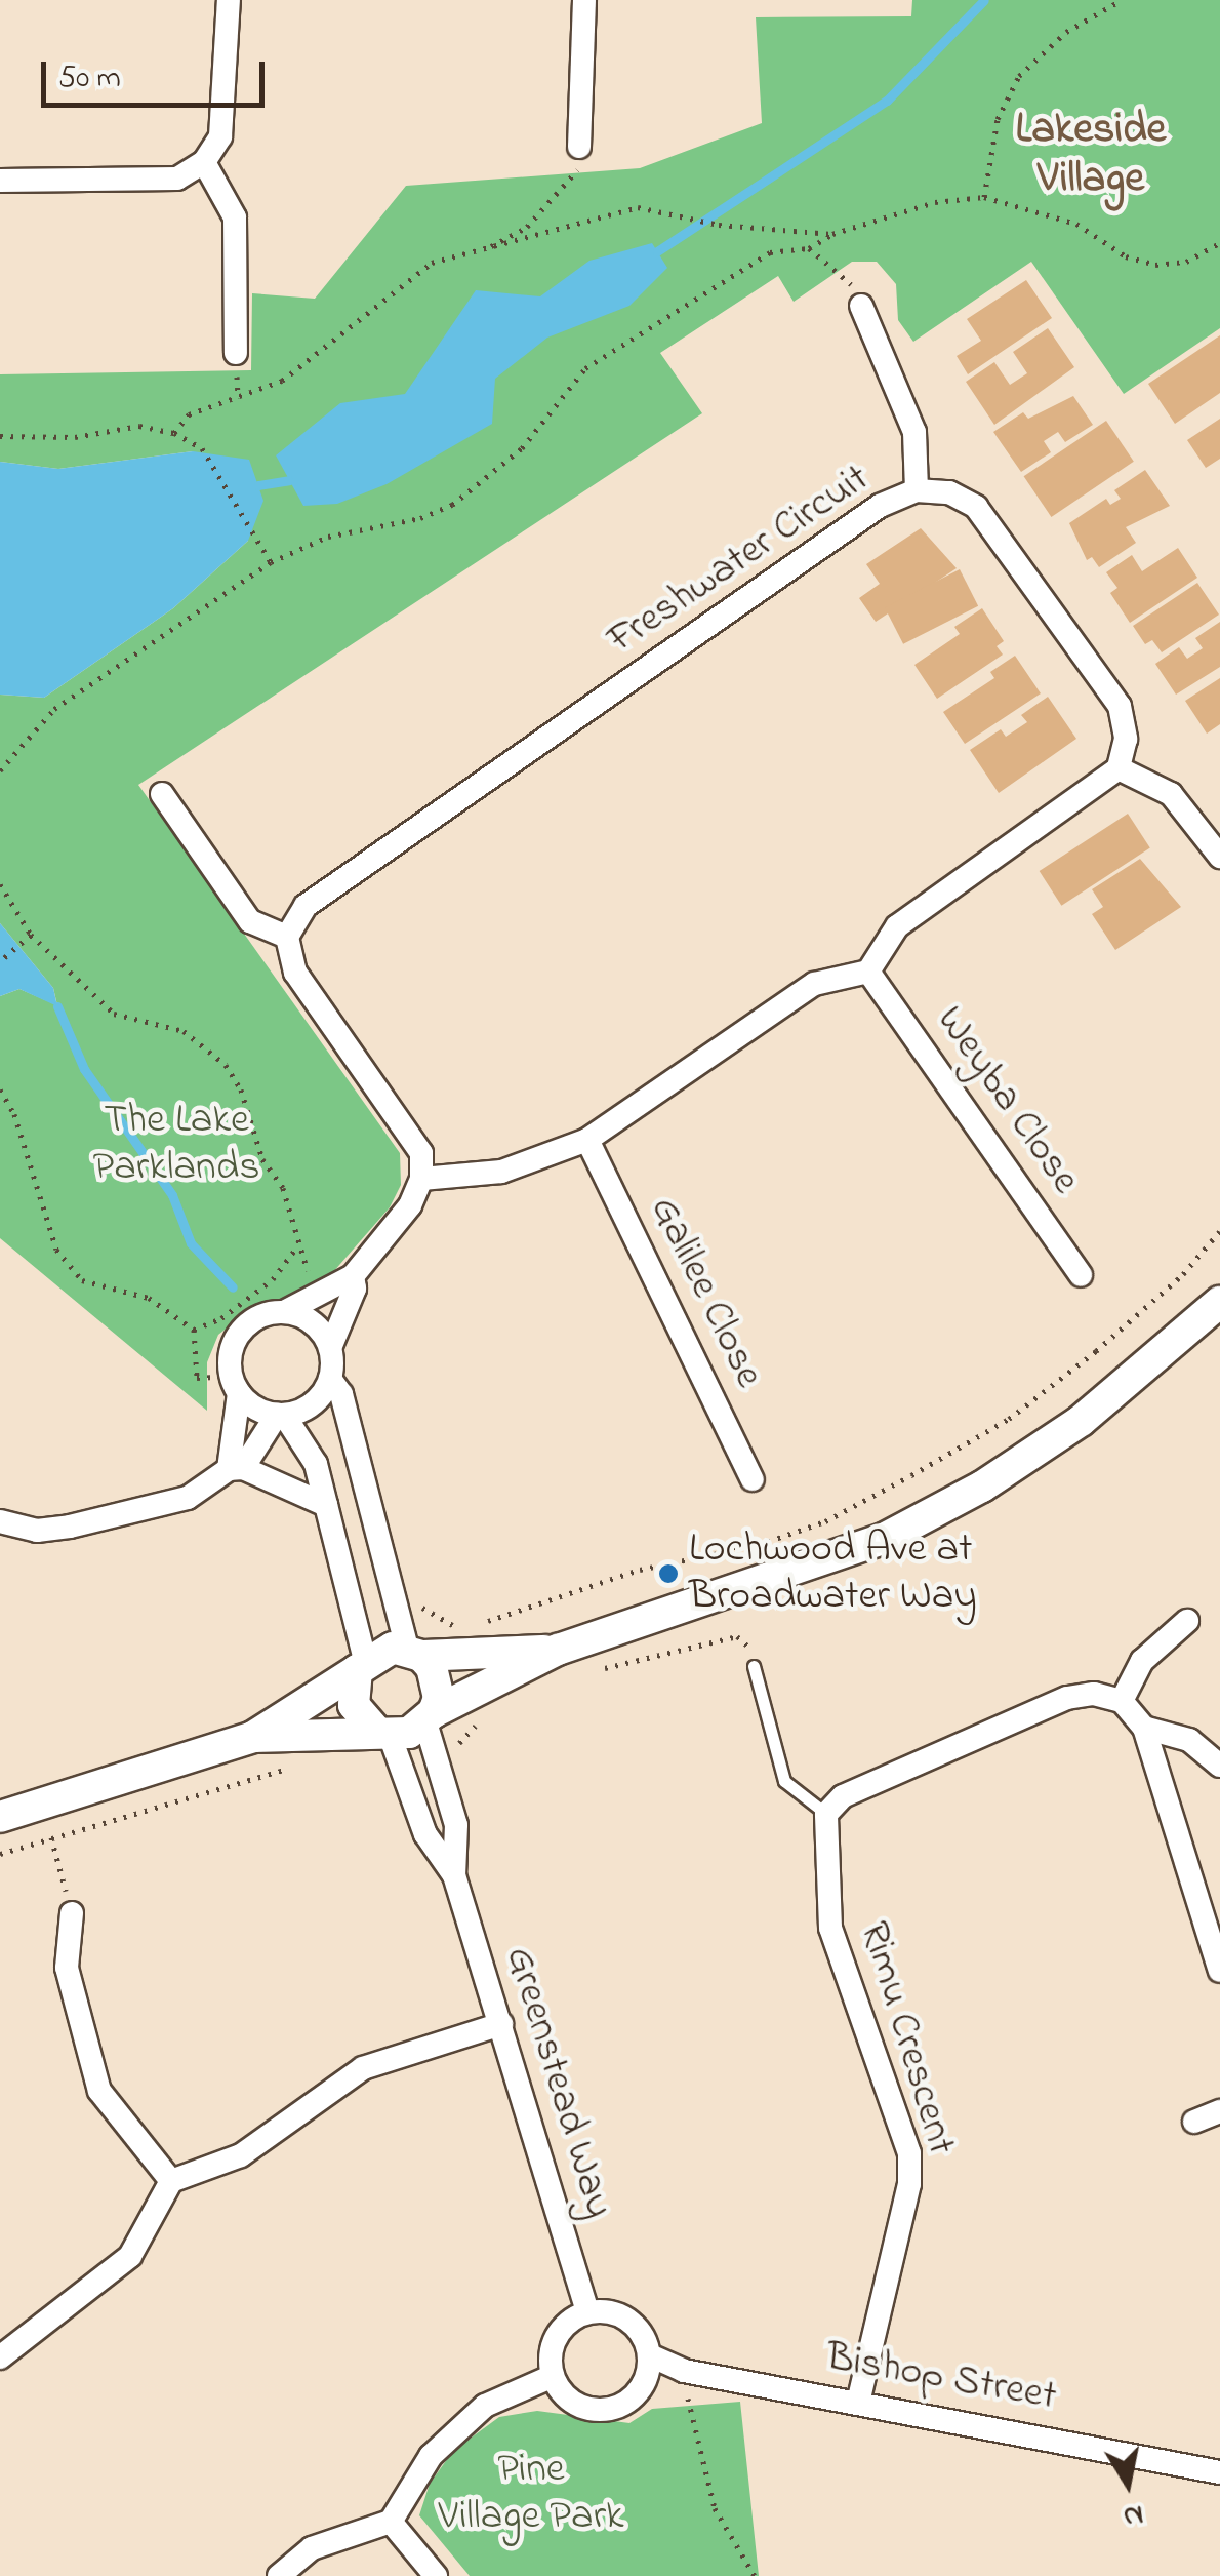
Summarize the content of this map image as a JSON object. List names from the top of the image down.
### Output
{
  "streets": {
    "street": [
      "Freshwater Circuit",
      "Weyba Close",
      "Galilee Close",
      "Rimu Crescent",
      "Greenstead Way",
      "Bishop Street"
    ]
  },
  "crossings": [
    ["Rimu Crescent", "Bishop Street"],
    ["Greenstead Way", "Bishop Street"]
  ],
  "districts": ["Lakeside Village"],
  "parks": ["The Lake Parklands", "Pine Village Park"],
  "places": ["Lochwood Ave at Broadwater Way"],
  "scale_bar": "50 m",
  "north": "bottom"
}
